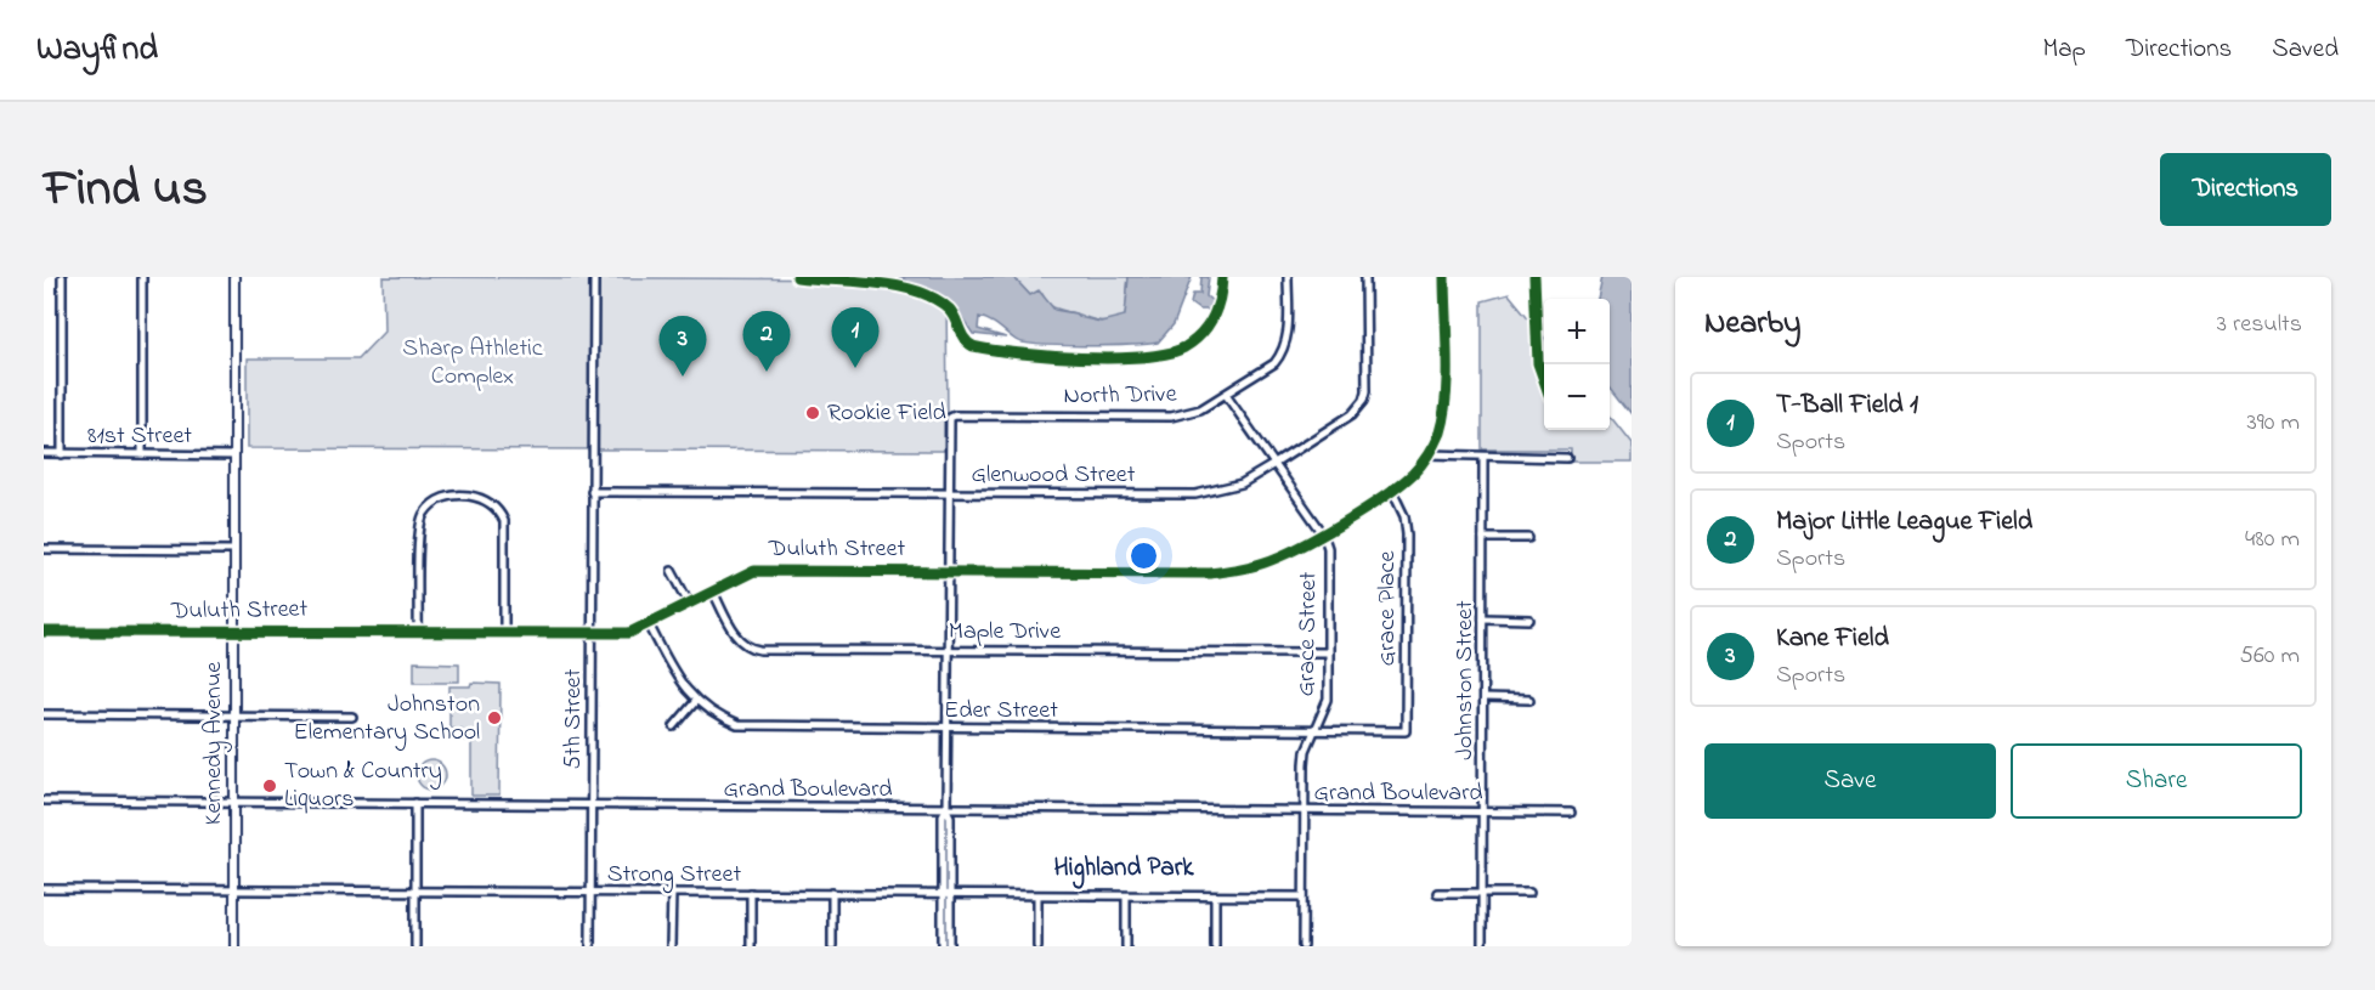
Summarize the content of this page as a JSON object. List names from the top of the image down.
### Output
{
  "streets": {
    "street": [
      "North Drive",
      "81st Street",
      "Glenwood Street",
      "Duluth Street",
      "Grace Place",
      "Maple Drive",
      "Grace Street",
      "Johnston Street",
      "Eder Street",
      "5th Street",
      "Kennedy Avenue",
      "Grand Boulevard",
      "Strong Street"
    ]
  },
  "crossings": [
    ["North Drive", "Glenwood Street"],
    ["North Drive", "Grace Street"],
    ["81st Street", "Kennedy Avenue"],
    ["Glenwood Street", "Grace Street"],
    ["Glenwood Street", "5th Street"],
    ["Duluth Street", "Grace Place"],
    ["Duluth Street", "Maple Drive"],
    ["Duluth Street", "Grace Street"],
    ["Duluth Street", "Eder Street"],
    ["Duluth Street", "5th Street"],
    ["Duluth Street", "Kennedy Avenue"],
    ["Grace Place", "Eder Street"],
    ["Maple Drive", "Grace Street"],
    ["Grace Street", "Eder Street"],
    ["Grace Street", "Grand Boulevard"],
    ["Grace Street", "Strong Street"],
    ["Johnston Street", "Grand Boulevard"],
    ["5th Street", "Grand Boulevard"],
    ["5th Street", "Strong Street"],
    ["Kennedy Avenue", "Grand Boulevard"],
    ["Kennedy Avenue", "Strong Street"]
  ],
  "districts": ["Highland Park"],
  "parks": ["Sharp Athletic Complex"],
  "places": ["Rookie Field", "Johnston Elementary School", "Town & Country Liquors"],
  "page": {
    "header": "Wayfind",
    "nav": ["Map", "Directions", "Saved"],
    "title": "Find us",
    "buttons": [
      "Directions",
      ["Save", "Share"]
    ],
    "heading": ["Nearby", "3 results"],
    "map_buttons": ["+", "−"],
    "pins": ["1", "2", "3"],
    "list": [
      {
        "mark": "1",
        "name": "T-Ball Field 1",
        "note": "Sports",
        "value": "390 m"
      },
      {
        "mark": "2",
        "name": "Major Little League Field",
        "note": "Sports",
        "value": "480 m"
      },
      {
        "mark": "3",
        "name": "Kane Field",
        "note": "Sports",
        "value": "560 m"
      }
    ]
  }
}
